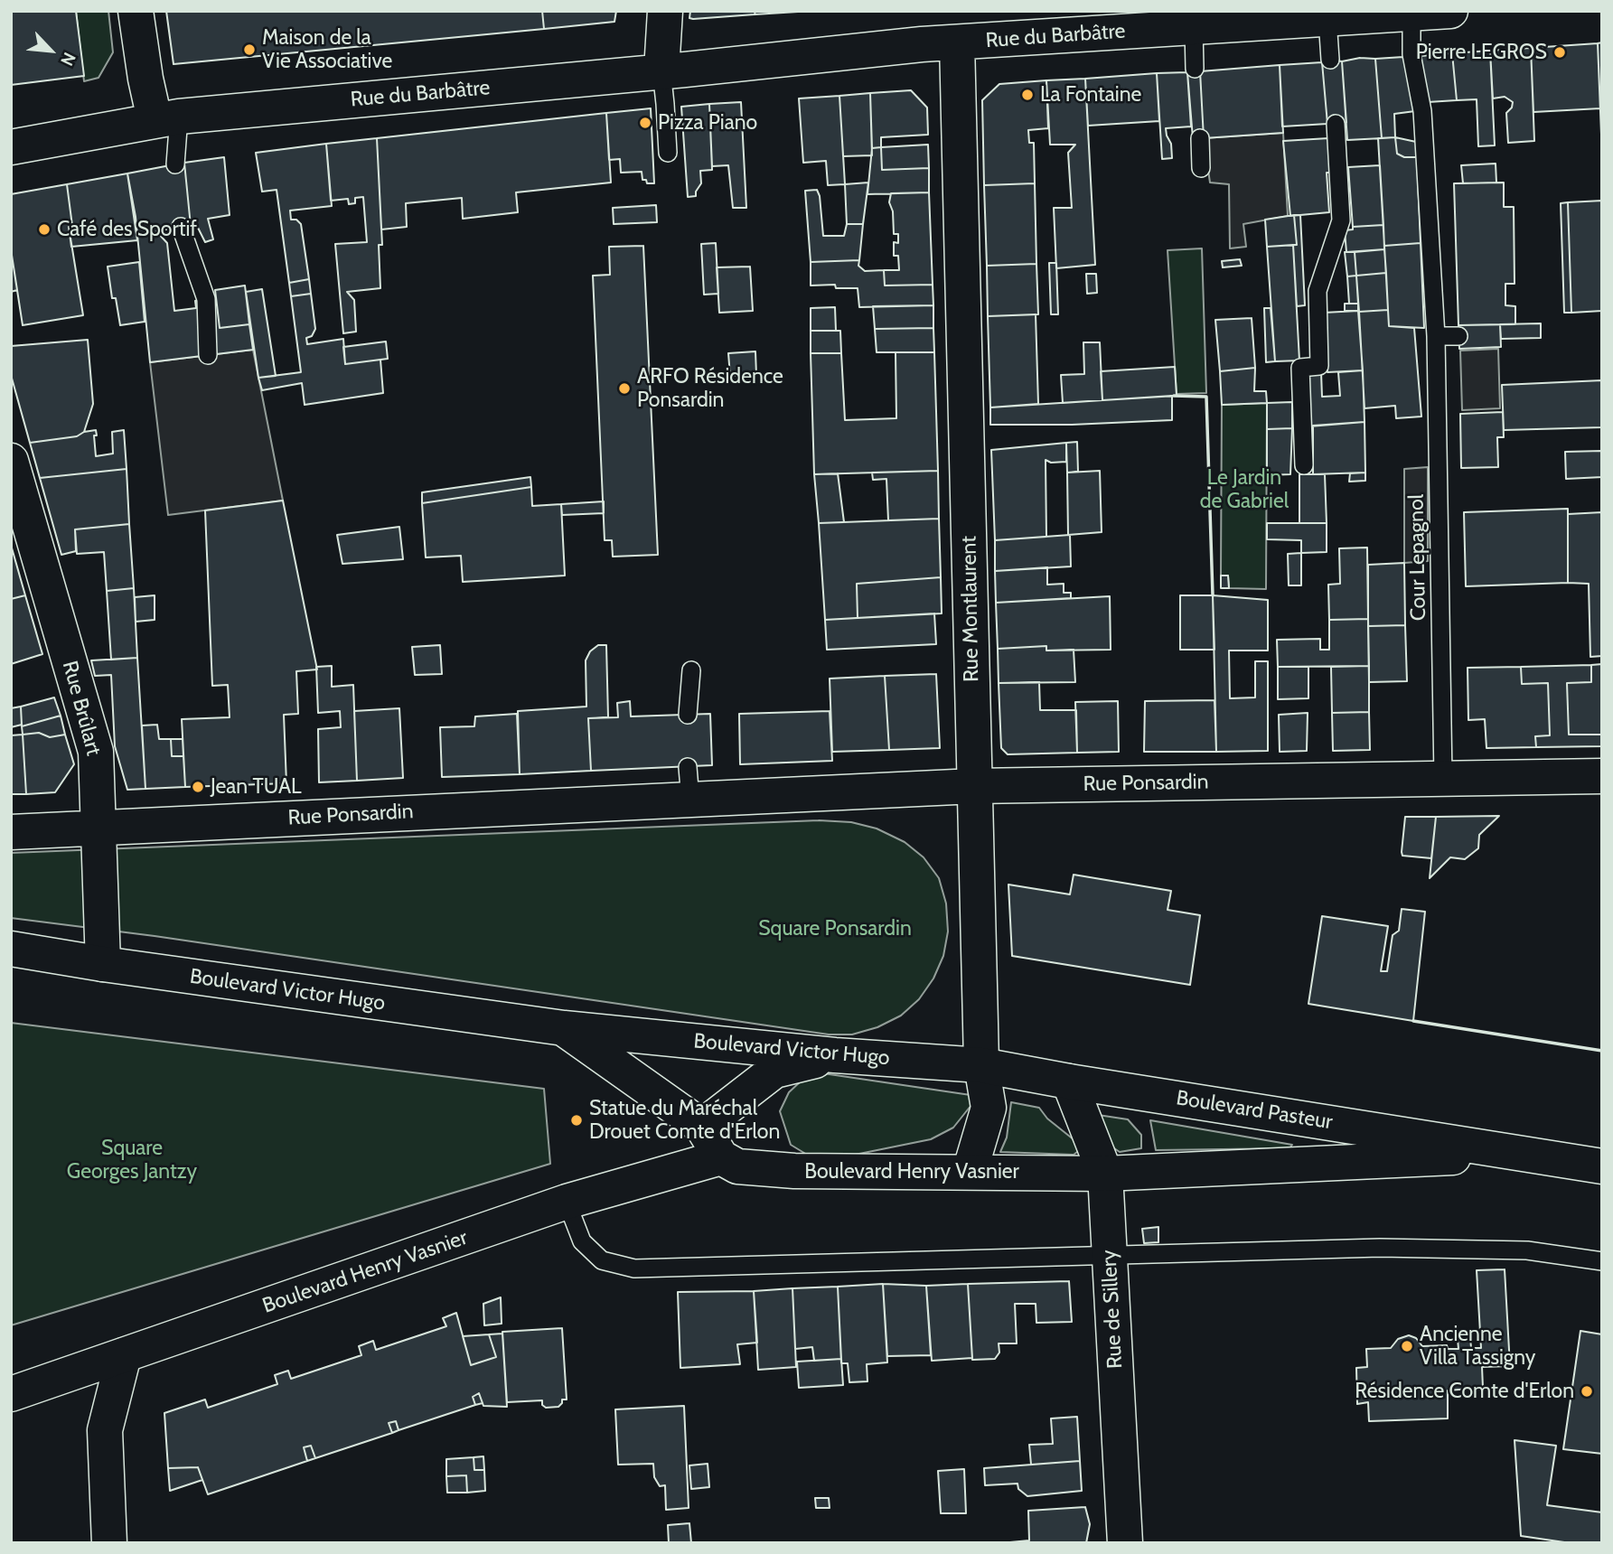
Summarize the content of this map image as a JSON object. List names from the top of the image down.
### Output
{
  "streets": {
    "street": [
      "Rue du Barbâtre",
      "Rue Montlaurent",
      "Rue Brûlart",
      "Rue Ponsardin",
      "Boulevard Victor Hugo",
      "Boulevard Pasteur",
      "Boulevard Henry Vasnier",
      "Rue de Sillery"
    ],
    "lane": ["Cour Lepagnol"]
  },
  "crossings": [
    ["Rue du Barbâtre", "Cour Lepagnol"],
    ["Rue du Barbâtre", "Rue Montlaurent"],
    ["Cour Lepagnol", "Rue Ponsardin"],
    ["Rue Montlaurent", "Rue Ponsardin"],
    ["Rue Montlaurent", "Boulevard Victor Hugo"],
    ["Rue Montlaurent", "Boulevard Pasteur"],
    ["Rue Montlaurent", "Boulevard Henry Vasnier"],
    ["Rue Brûlart", "Rue Ponsardin"],
    ["Rue Brûlart", "Boulevard Victor Hugo"],
    ["Boulevard Victor Hugo", "Boulevard Pasteur"],
    ["Boulevard Pasteur", "Boulevard Henry Vasnier"],
    ["Boulevard Pasteur", "Rue de Sillery"],
    ["Boulevard Henry Vasnier", "Rue de Sillery"]
  ],
  "parks": ["Le Jardin de Gabriel", "Square Ponsardin", "Square Georges Jantzy"],
  "places": [
    "Maison de la Vie Associative",
    "Pierre LEGROS",
    "La Fontaine",
    "Pizza Piano",
    "Café des Sportif",
    "ARFO Résidence Ponsardin",
    "Jean TUAL",
    "Statue du Maréchal Drouet Comte d'Erlon",
    "Ancienne Villa Tassigny",
    "Résidence Comte d'Erlon"
  ],
  "north": "bottom right"
}
